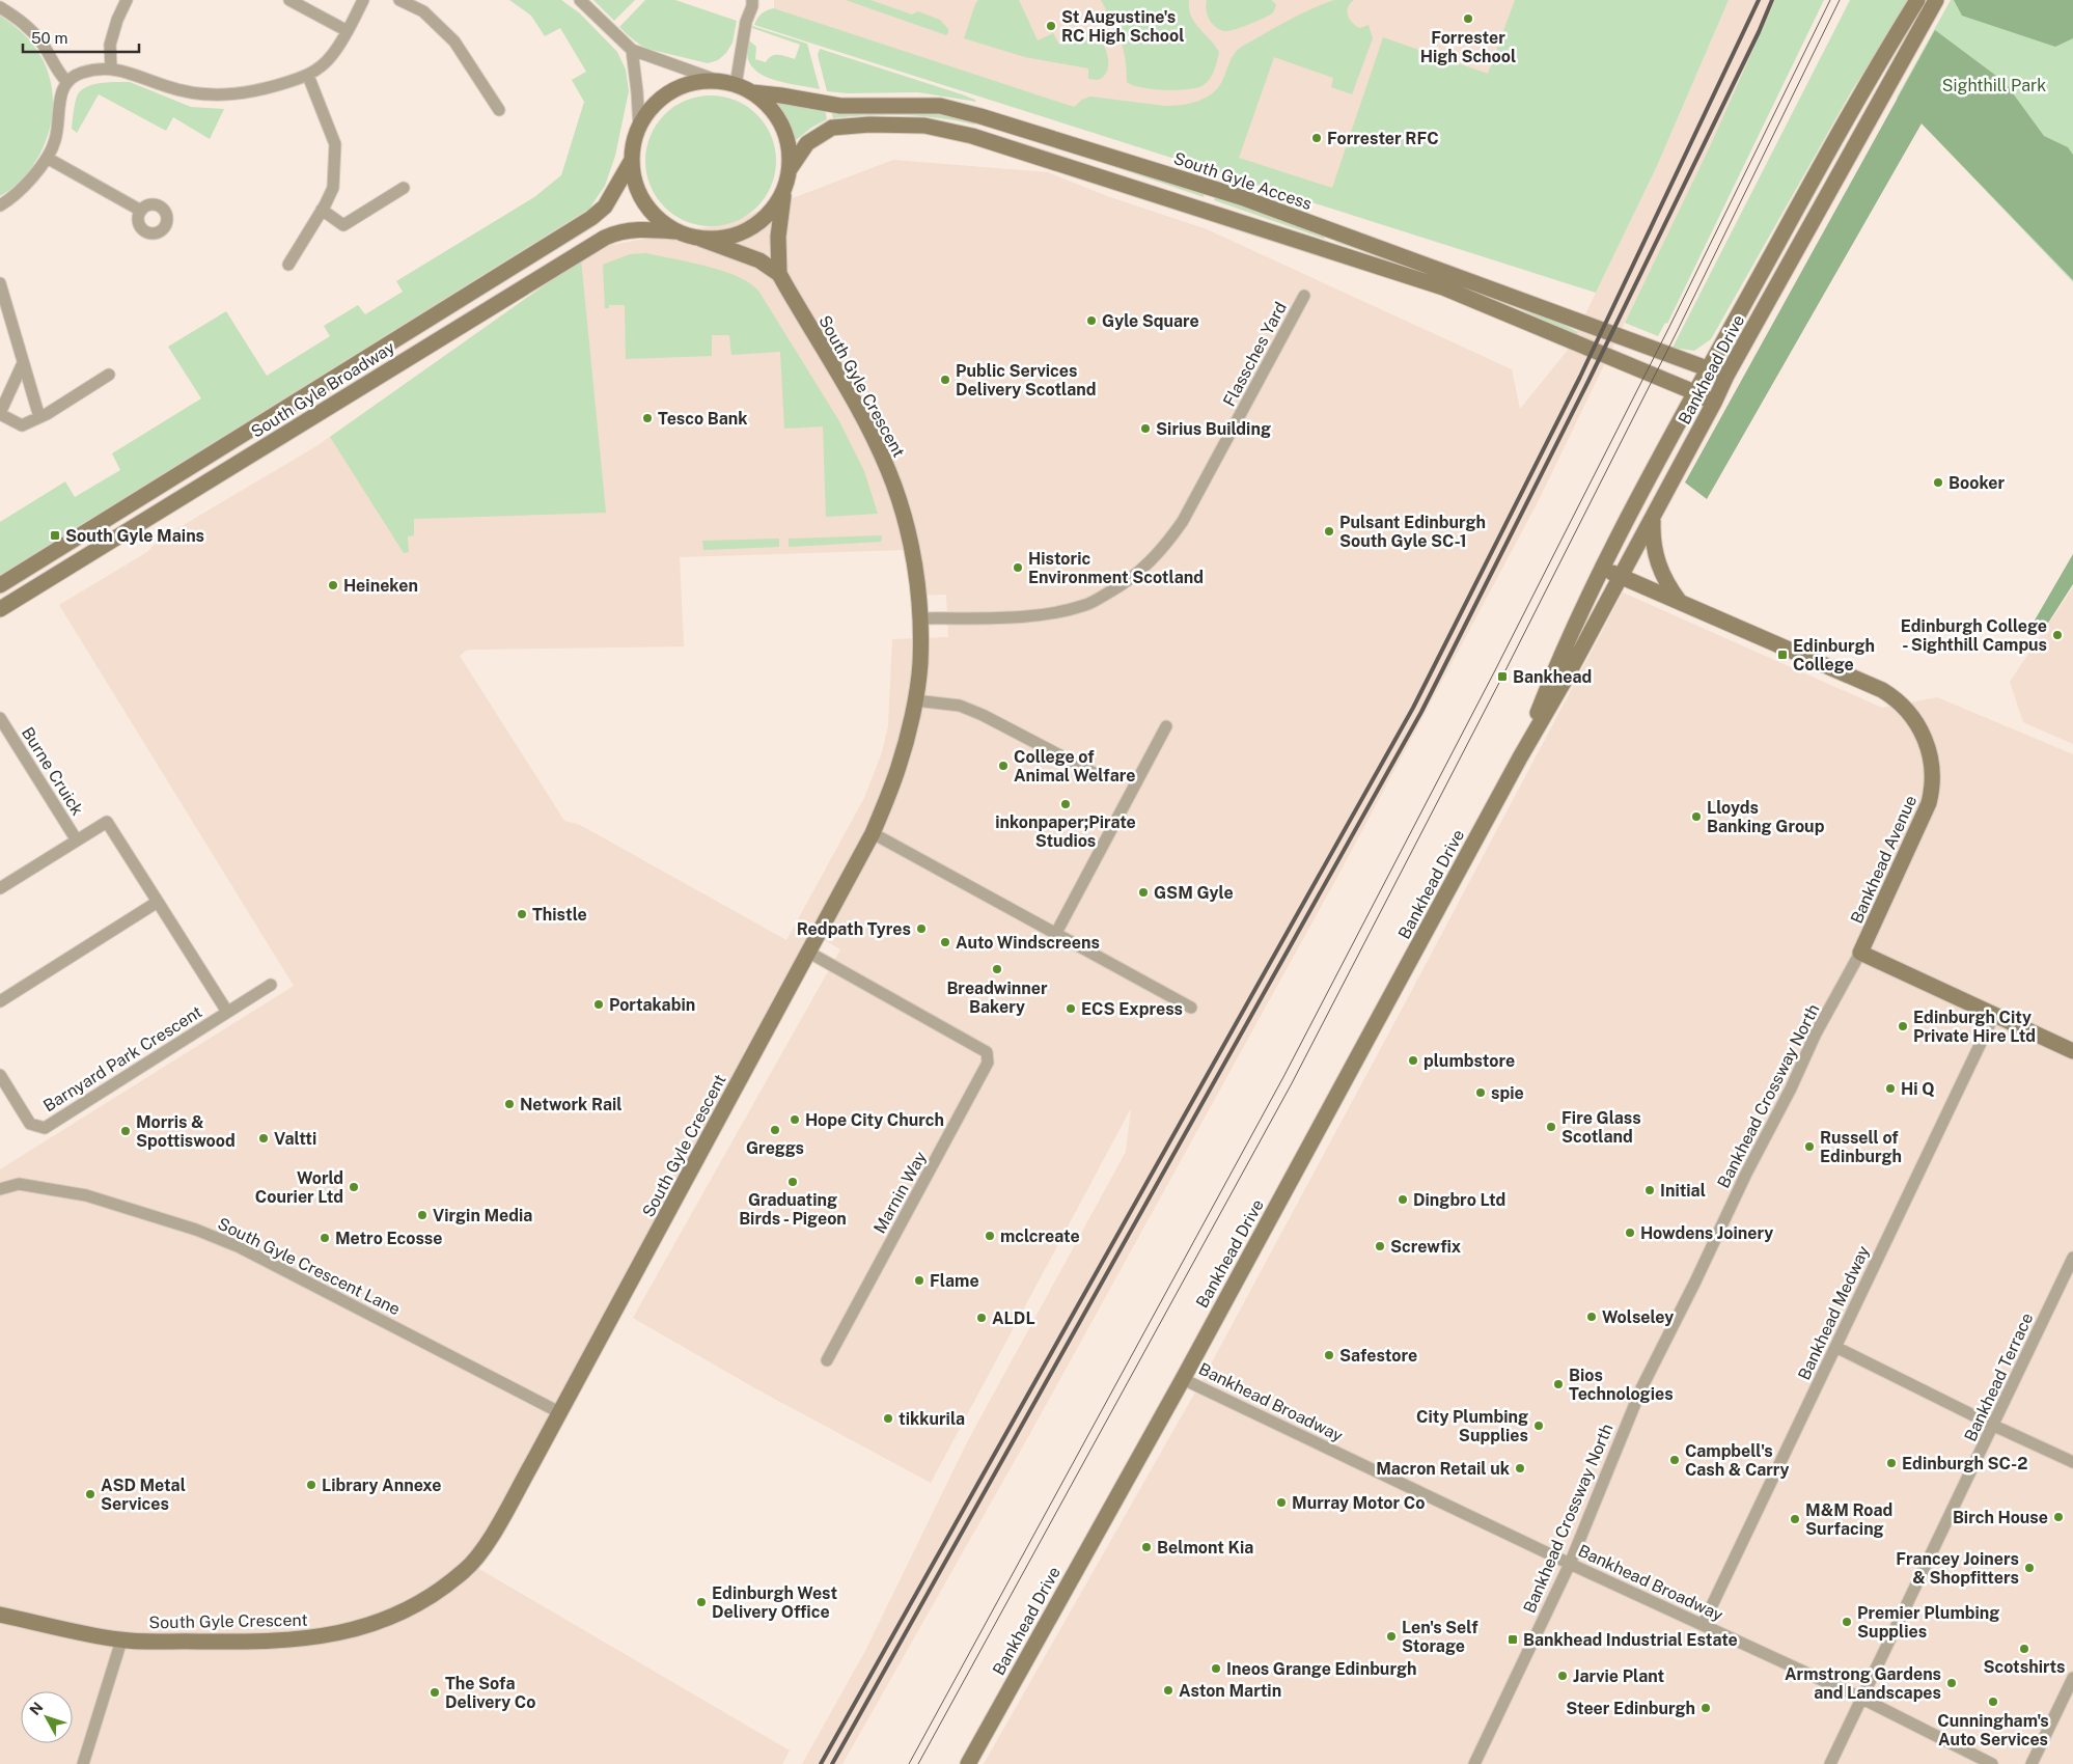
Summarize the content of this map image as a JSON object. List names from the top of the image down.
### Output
{
  "streets": {
    "street": [
      "South Gyle Access",
      "Flassches Yard",
      "Bankhead Drive",
      "South Gyle Crescent",
      "South Gyle Broadway",
      "Burne Cruick",
      "Bankhead Avenue",
      "Barnyard Park Crescent",
      "Bankhead Crossway North",
      "Marnin Way",
      "South Gyle Crescent Lane",
      "Bankhead Medway",
      "Bankhead Terrace",
      "Bankhead Broadway"
    ]
  },
  "crossings": [
    ["South Gyle Access", "Bankhead Drive"],
    ["South Gyle Access", "South Gyle Crescent"],
    ["South Gyle Access", "South Gyle Broadway"],
    ["Flassches Yard", "South Gyle Crescent"],
    ["Bankhead Drive", "Bankhead Avenue"],
    ["Bankhead Drive", "Bankhead Broadway"],
    ["South Gyle Crescent", "South Gyle Broadway"],
    ["South Gyle Crescent", "Marnin Way"],
    ["South Gyle Crescent", "South Gyle Crescent Lane"],
    ["Burne Cruick", "Barnyard Park Crescent"],
    ["Bankhead Avenue", "Bankhead Crossway North"],
    ["Bankhead Crossway North", "Bankhead Broadway"],
    ["Bankhead Medway", "Bankhead Broadway"],
    ["Bankhead Terrace", "Bankhead Broadway"]
  ],
  "parks": ["Sighthill Park"],
  "places": {
    "other": [
      "Forrester High School",
      "St Augustine's RC High School",
      "Forrester RFC",
      "Gyle Square",
      "Public Services Delivery Scotland",
      "Tesco Bank",
      "Sirius Building",
      "Booker",
      "Pulsant Edinburgh South Gyle SC-1",
      "Historic Environment Scotland",
      "Heineken",
      "Edinburgh College - Sighthill Campus",
      "College of Animal Welfare",
      "inkonpaper;Pirate Studios",
      "Lloyds Banking Group",
      "GSM Gyle",
      "Thistle",
      "Redpath Tyres",
      "Auto Windscreens",
      "Breadwinner Bakery",
      "Portakabin",
      "ECS Express",
      "Edinburgh City Private Hire Ltd",
      "plumbstore",
      "Hi Q",
      "spie",
      "Network Rail",
      "Hope City Church",
      "Fire Glass Scotland",
      "Greggs",
      "Morris & Spottiswood",
      "Valtti",
      "Russell of Edinburgh",
      "Graduating Birds - Pigeon",
      "World Courier Ltd",
      "Initial",
      "Dingbro Ltd",
      "Virgin Media",
      "Howdens Joinery",
      "mclcreate",
      "Metro Ecosse",
      "Screwfix",
      "Flame",
      "Wolseley",
      "ALDL",
      "Safestore",
      "Bios Technologies",
      "tikkurila",
      "City Plumbing Supplies",
      "Campbell's Cash & Carry",
      "Edinburgh SC-2",
      "Macron Retail uk",
      "Library Annexe",
      "ASD Metal Services",
      "Murray Motor Co",
      "Birch House",
      "M&M Road Surfacing",
      "Belmont Kia",
      "Francey Joiners & Shopfitters",
      "Edinburgh West Delivery Office",
      "Premier Plumbing Supplies",
      "Len's Self Storage",
      "Scotshirts",
      "Ineos Grange Edinburgh",
      "Jarvie Plant",
      "Armstrong Gardens and Landscapes",
      "Aston Martin",
      "The Sofa Delivery Co",
      "Cunningham's Auto Services",
      "Steer Edinburgh"
    ],
    "transit": [
      "South Gyle Mains",
      "Edinburgh College",
      "Bankhead",
      "Bankhead Industrial Estate"
    ]
  },
  "scale_bar": "50 m",
  "north": "top left"
}
